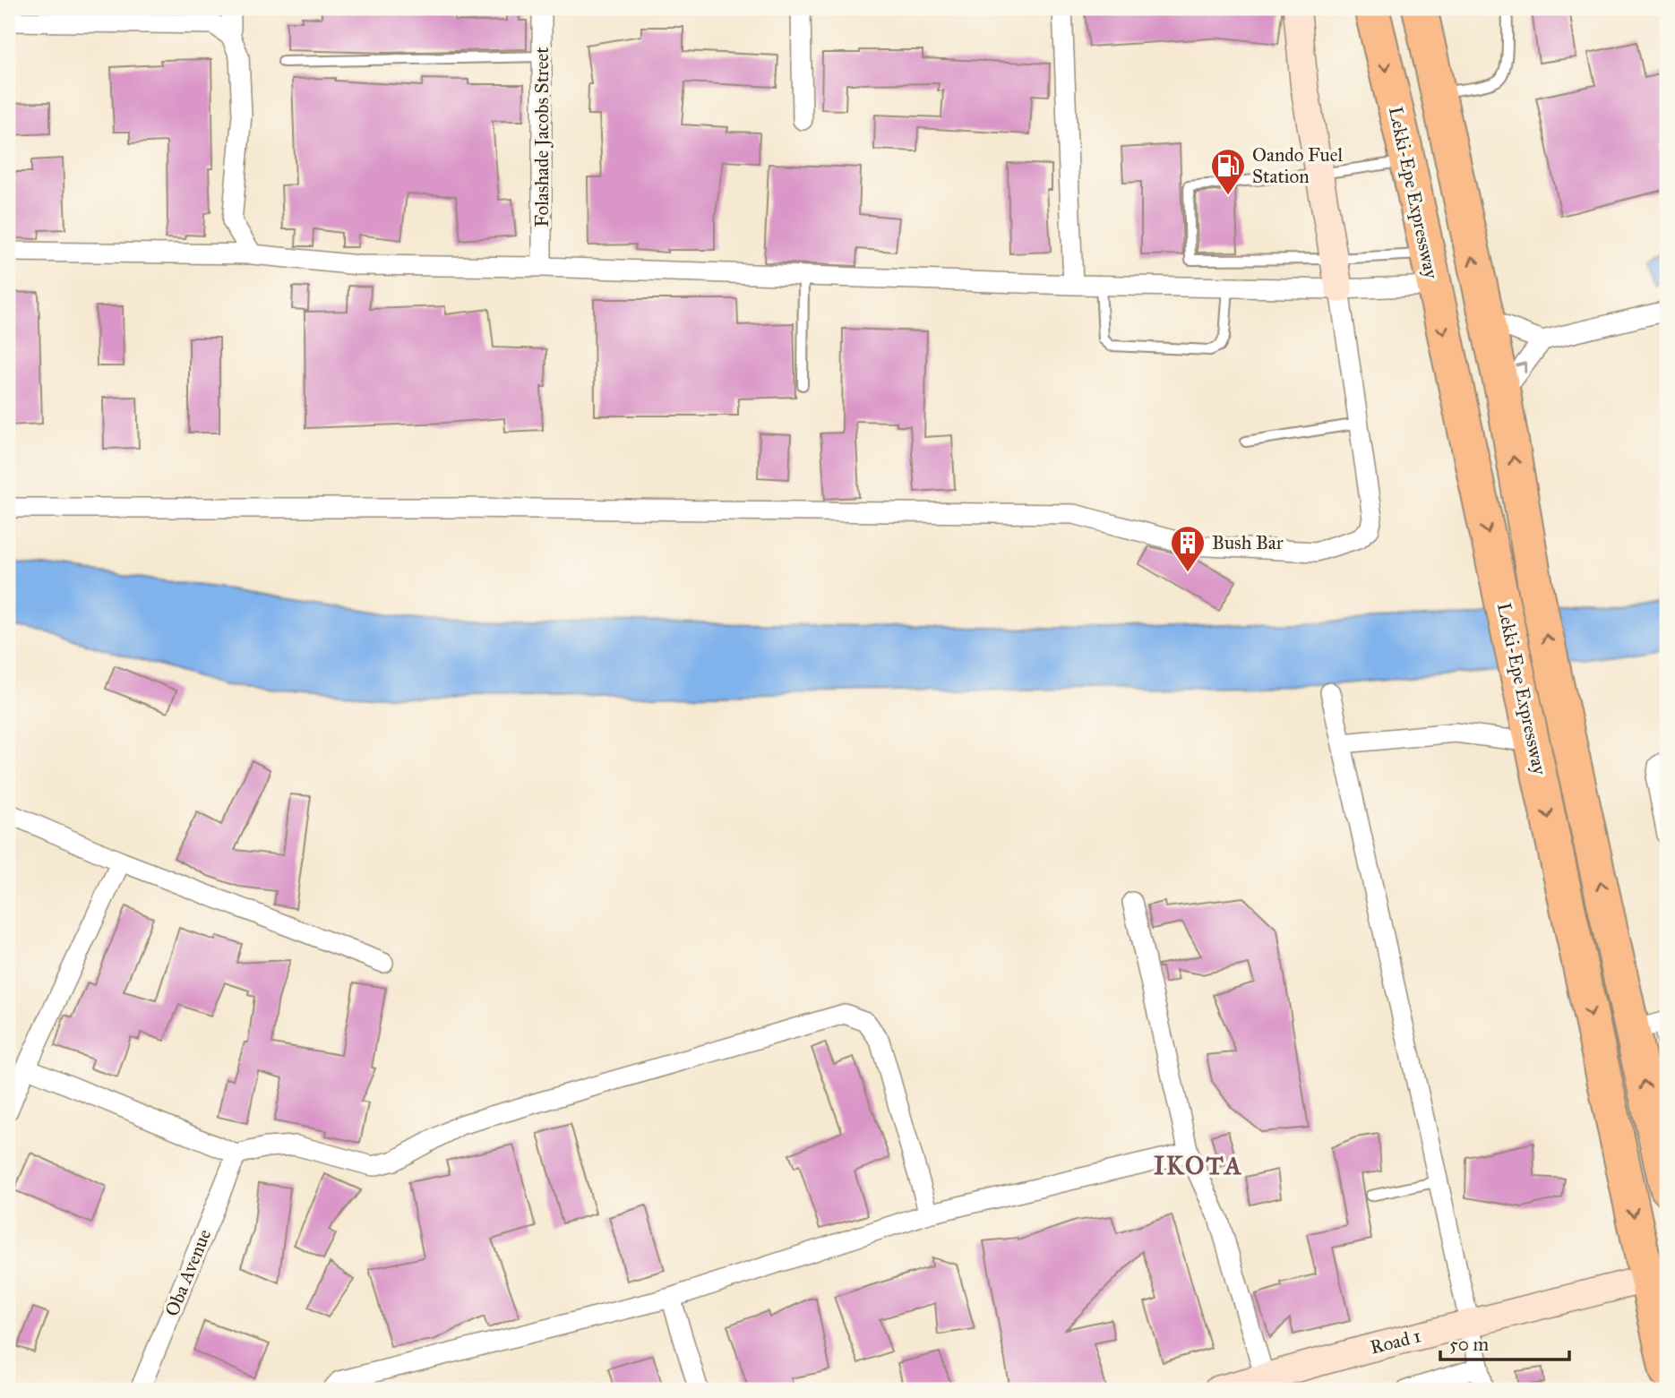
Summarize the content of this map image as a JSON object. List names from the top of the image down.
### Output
{
  "streets": {
    "highway": ["Lekki-Epe Expressway"],
    "street": ["Folashade Jacobs Street", "Oba Avenue", "Road 1"]
  },
  "crossings": [
    ["Lekki-Epe Expressway", "Road 1"]
  ],
  "districts": ["IKOTA"],
  "places": {
    "fuel station": ["Oando Fuel Station"],
    "building": ["Bush Bar"]
  },
  "scale_bar": "50 m"
}
